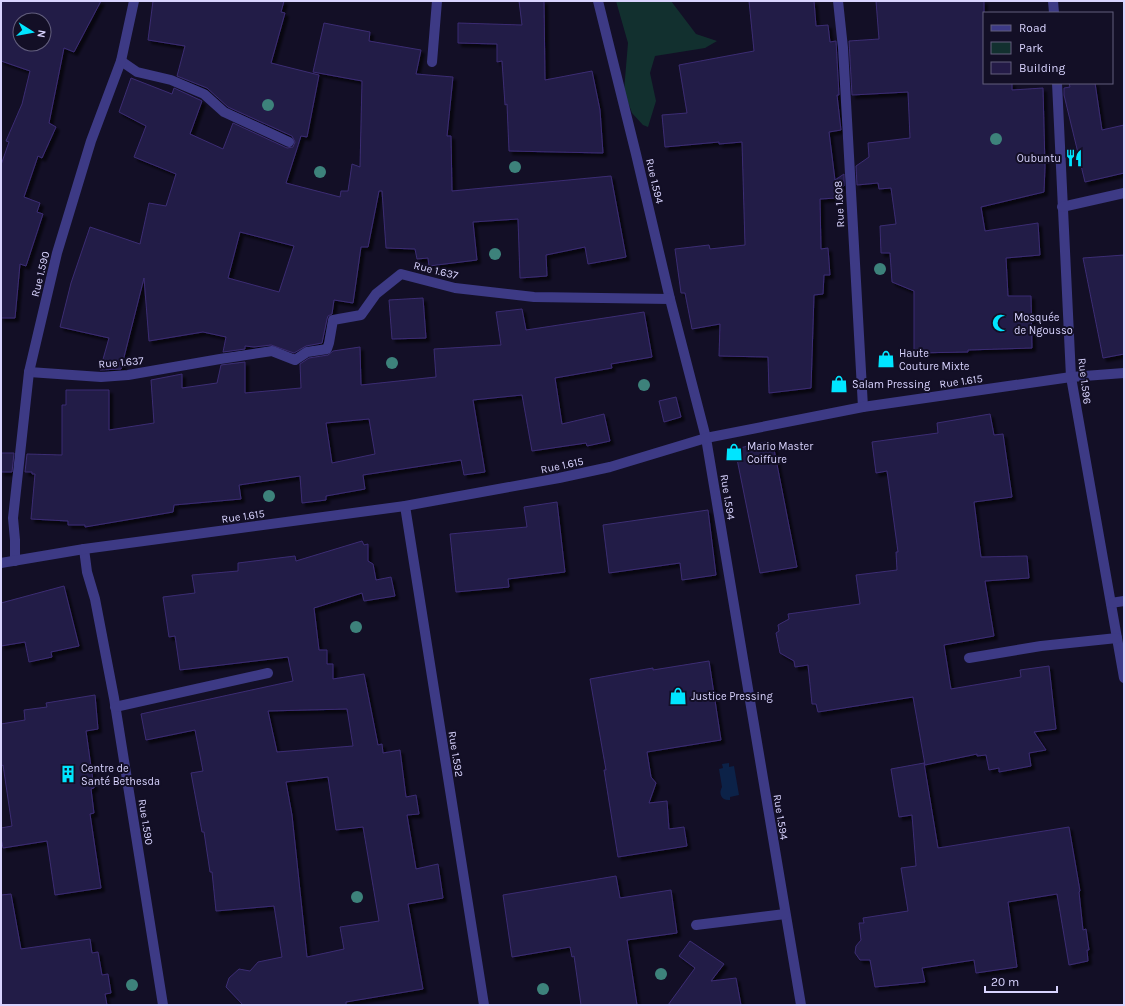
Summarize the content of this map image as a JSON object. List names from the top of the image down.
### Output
{
  "streets": {
    "street": [
      "Rue 1.594",
      "Rue 1.608",
      "Rue 1.637",
      "Rue 1.590",
      "Rue 1.615",
      "Rue 1.596",
      "Rue 1.592"
    ]
  },
  "crossings": [
    ["Rue 1.594", "Rue 1.637"],
    ["Rue 1.594", "Rue 1.615"],
    ["Rue 1.608", "Rue 1.615"],
    ["Rue 1.637", "Rue 1.590"],
    ["Rue 1.590", "Rue 1.615"],
    ["Rue 1.615", "Rue 1.596"],
    ["Rue 1.615", "Rue 1.592"]
  ],
  "places": {
    "restaurant": ["Oubuntu"],
    "mosque": ["Mosquée de Ngousso"],
    "shop": [
      "Haute Couture Mixte",
      "Salam Pressing",
      "Mario Master Coiffure",
      "Justice Pressing"
    ],
    "building": ["Centre de Santé Bethesda"]
  },
  "legend": ["Road", "Park", "Building"],
  "scale_bar": "20 m",
  "north": "right"
}
